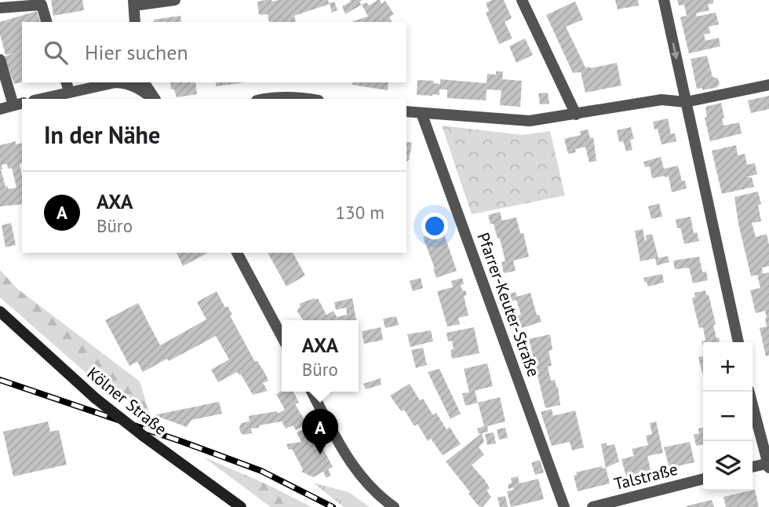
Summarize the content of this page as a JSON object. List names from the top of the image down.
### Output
{
  "streets": {
    "main road": ["Kölner Straße"],
    "street": ["Pfarrer-Keuter-Straße", "Talstraße"]
  },
  "page": {
    "search": "Hier suchen",
    "heading": "In der Nähe",
    "list": [
      {
        "mark": "A",
        "name": "AXA",
        "note": "Büro",
        "value": "130 m"
      }
    ],
    "popup": ["AXA", "Büro"],
    "map_buttons": ["+", "−"],
    "pins": "A"
  }
}
